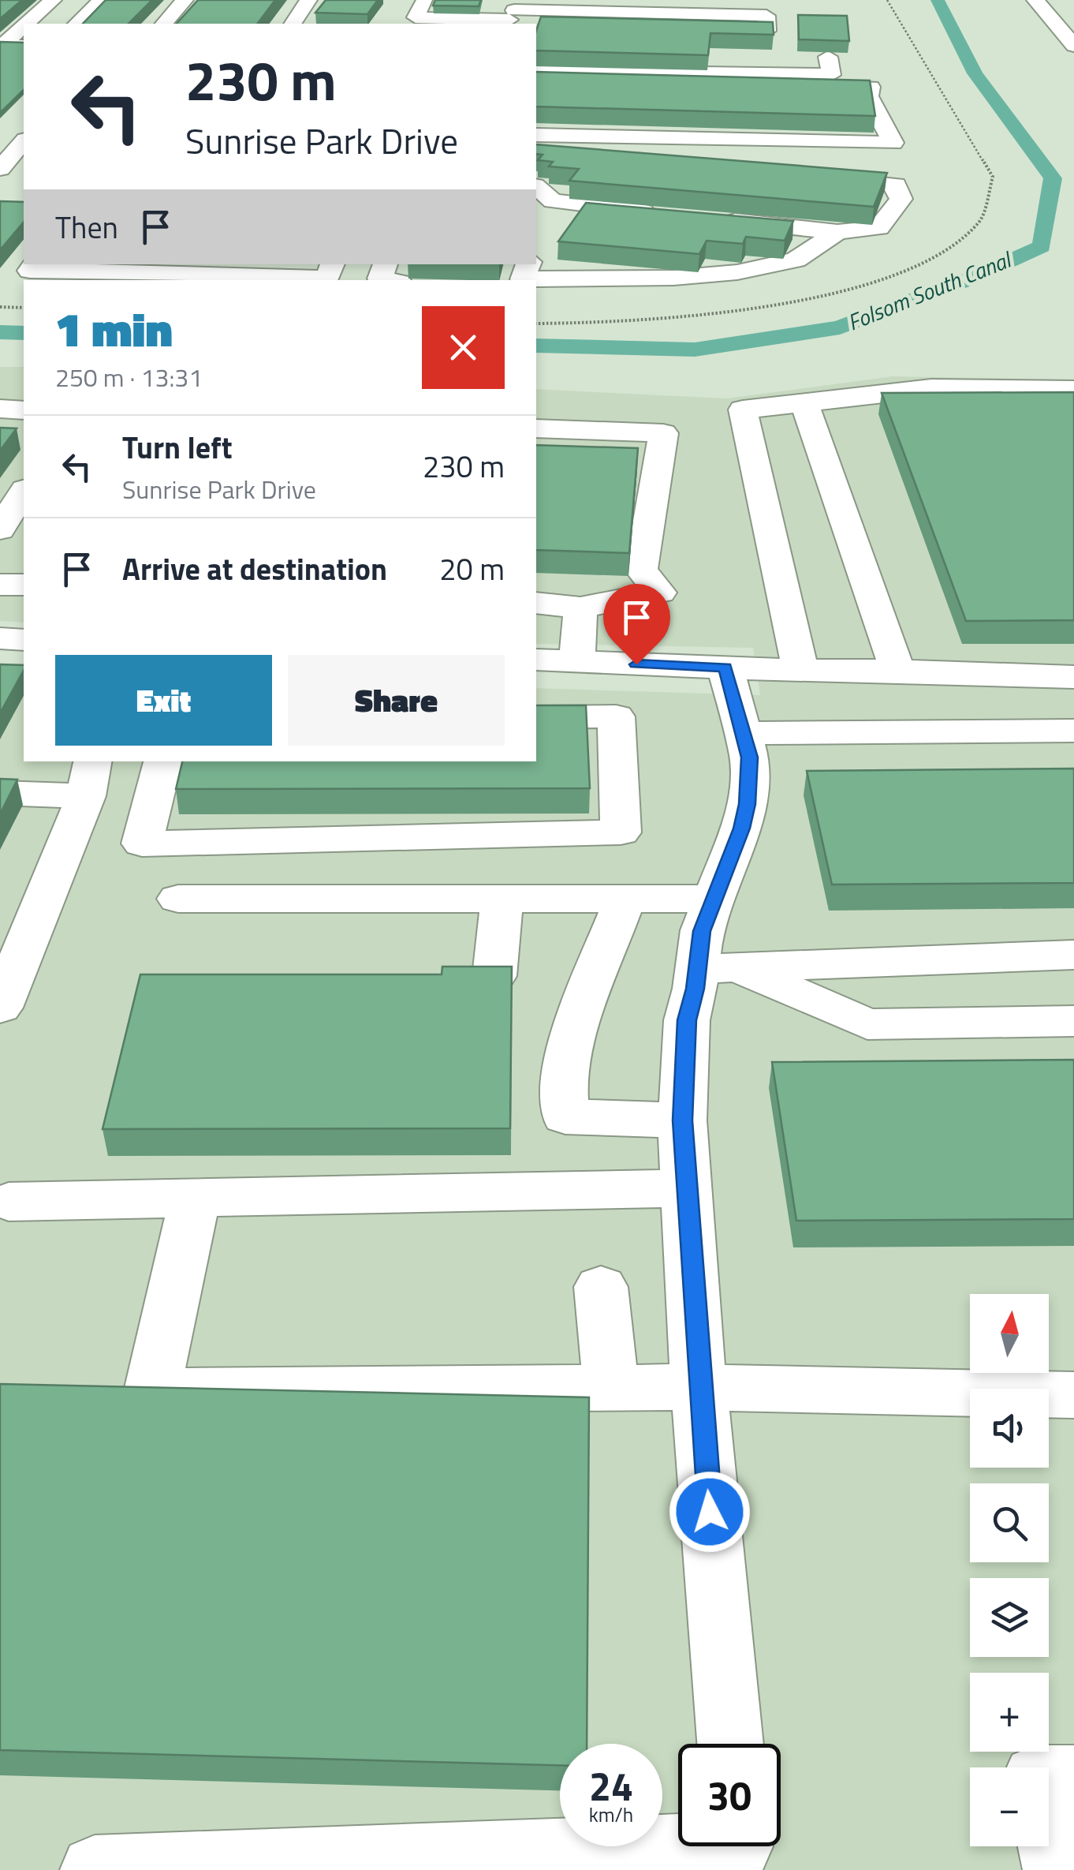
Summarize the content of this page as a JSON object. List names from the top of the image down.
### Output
{
  "water": ["Folsom South Canal"],
  "north": "top",
  "page": {
    "turn": ["230 m", "Sunrise Park Drive"],
    "then": "Then",
    "heading": ["1 min", "250 m · 13:31"],
    "list": [
      {
        "name": "Turn left",
        "note": "Sunrise Park Drive",
        "value": "230 m"
      },
      {
        "name": "Arrive at destination",
        "value": "20 m"
      }
    ],
    "buttons": ["Exit", "Share"],
    "map_buttons": ["+", "−"],
    "speed": "24 km/h",
    "limit": "30"
  }
}
